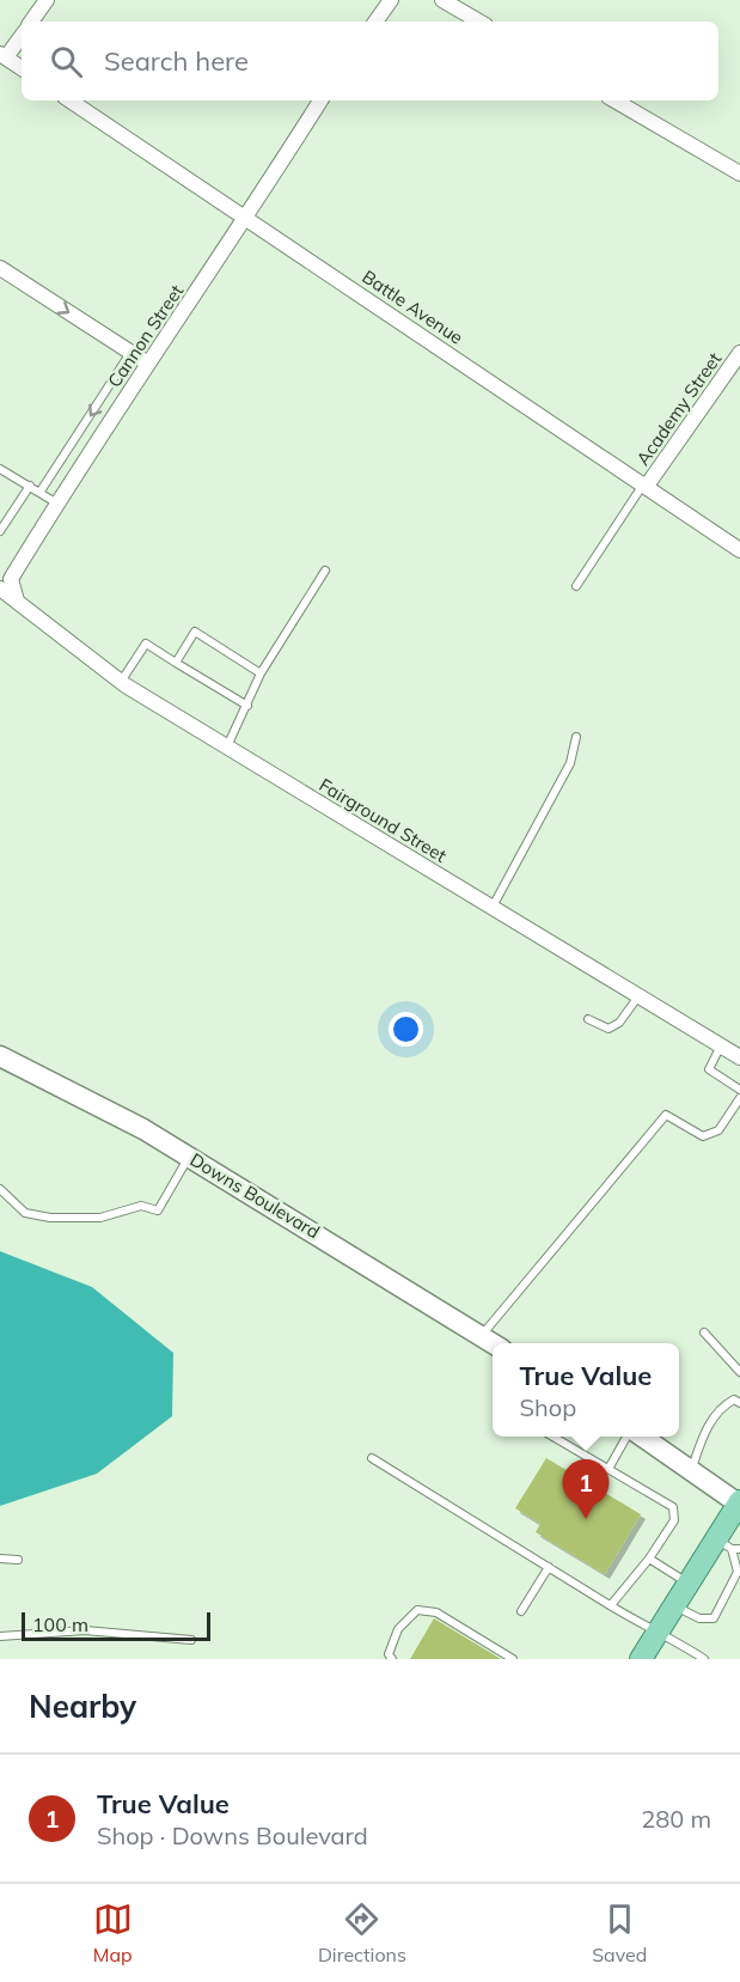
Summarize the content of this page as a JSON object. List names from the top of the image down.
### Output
{
  "streets": {
    "street": [
      "Battle Avenue",
      "Cannon Street",
      "Academy Street",
      "Fairground Street",
      "Downs Boulevard"
    ]
  },
  "crossings": [
    ["Battle Avenue", "Cannon Street"],
    ["Battle Avenue", "Academy Street"],
    ["Cannon Street", "Fairground Street"]
  ],
  "scale_bar": "100 m",
  "page": {
    "search": "Search here",
    "popup": ["True Value", "Shop"],
    "pins": "1",
    "scale": "100 m",
    "heading": "Nearby",
    "list": [
      {
        "mark": "1",
        "name": "True Value",
        "note": "Shop · Downs Boulevard",
        "value": "280 m"
      }
    ],
    "nav": ["Map", "Directions", "Saved"]
  }
}
